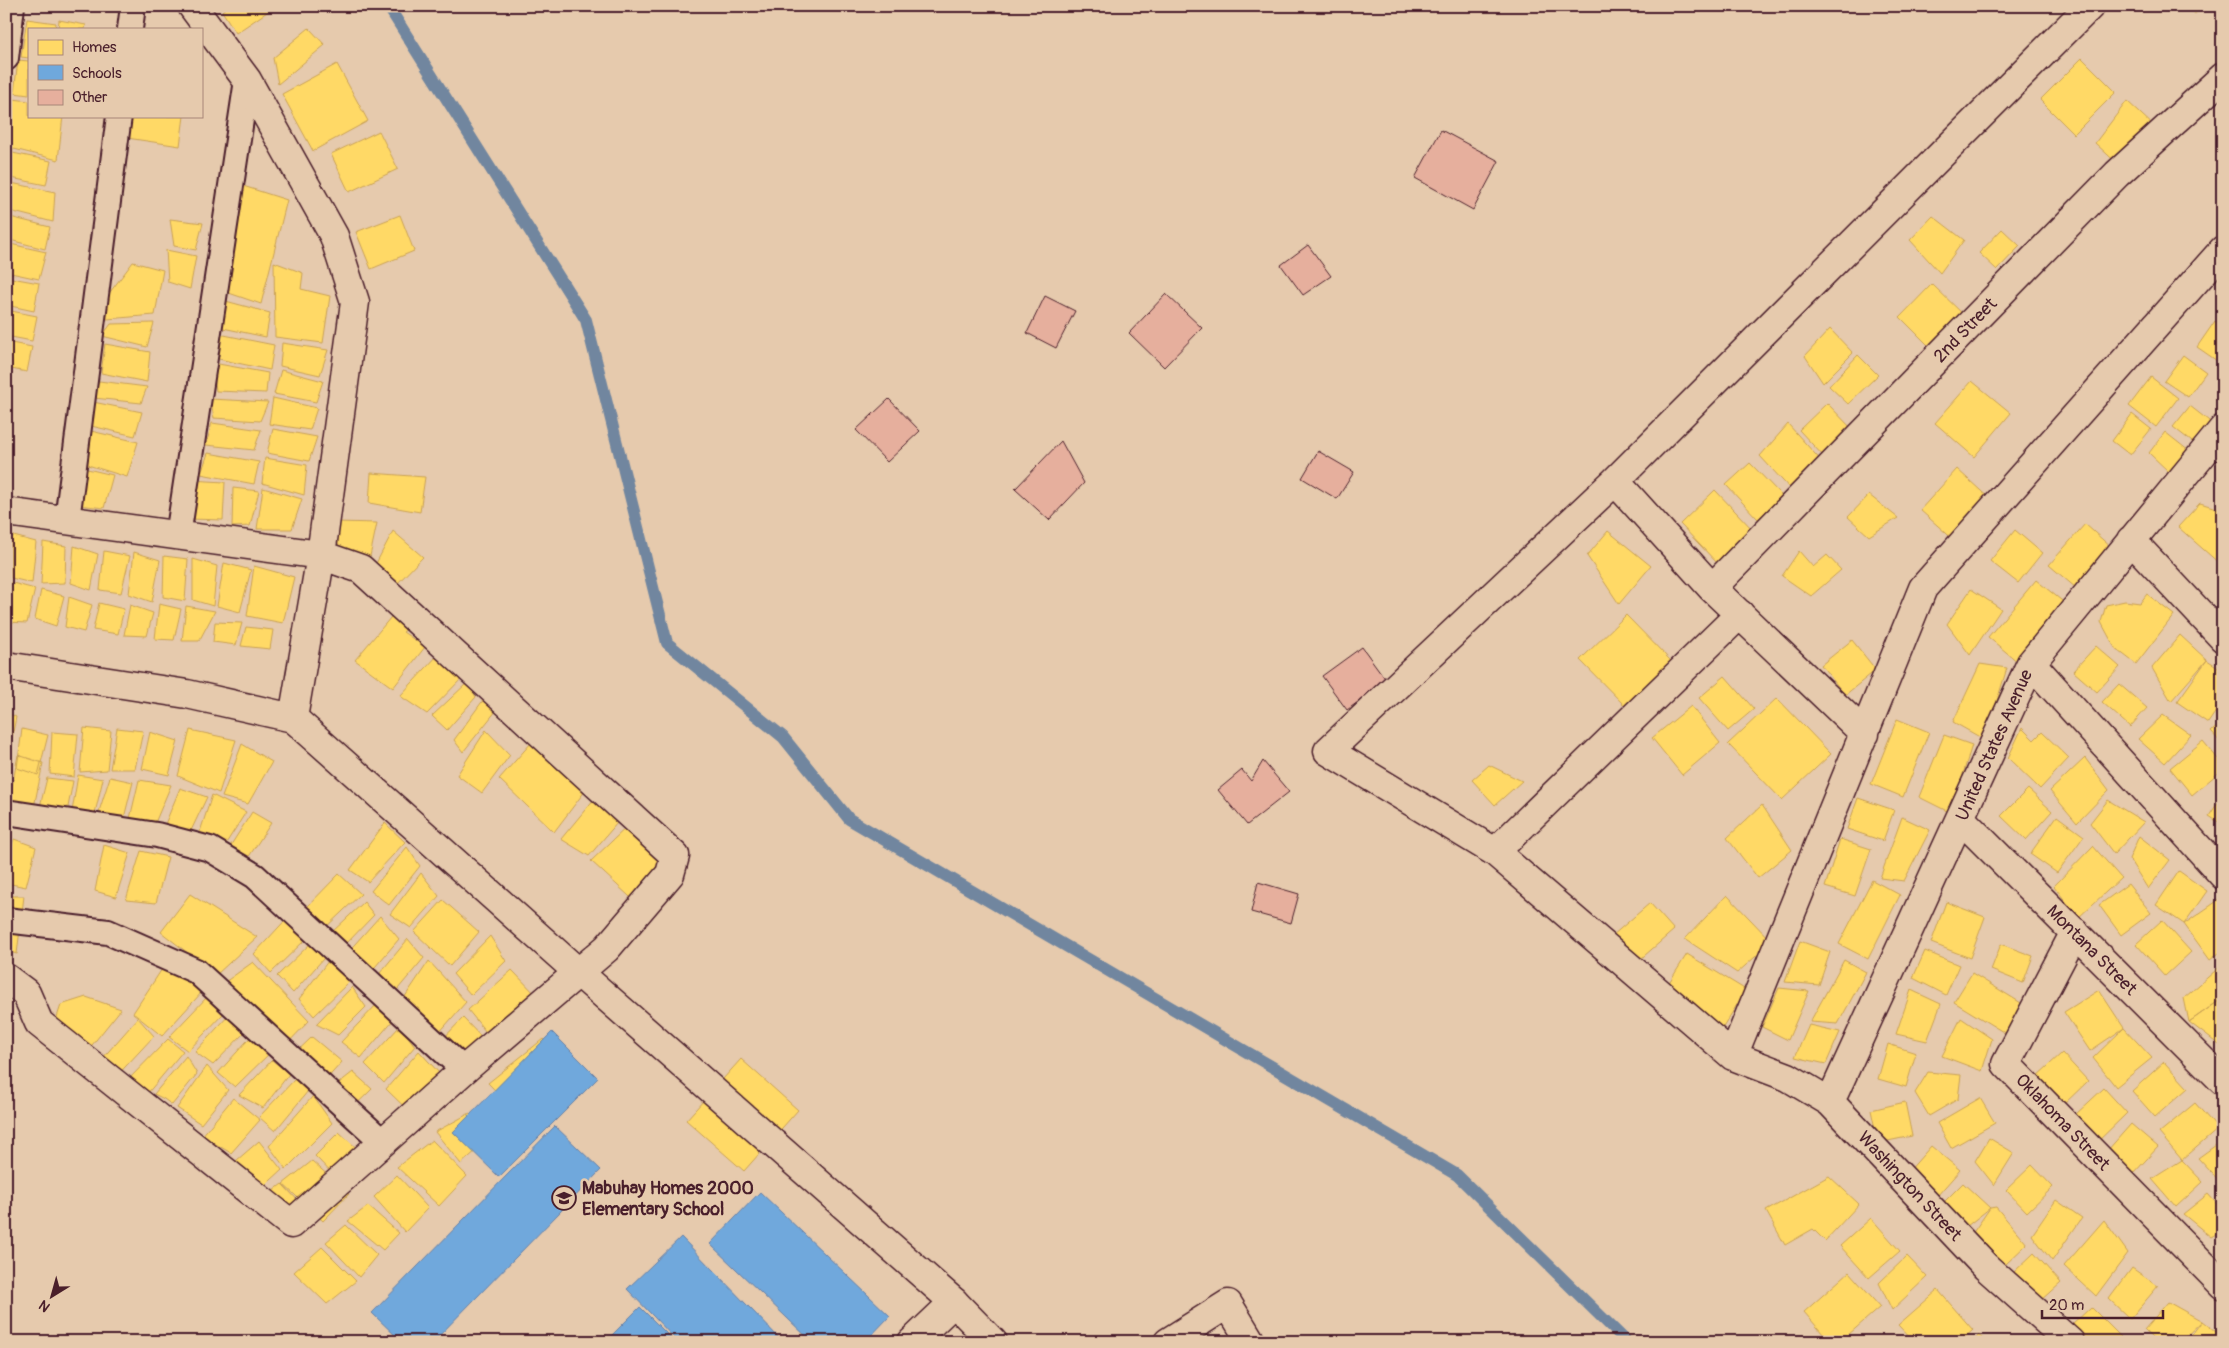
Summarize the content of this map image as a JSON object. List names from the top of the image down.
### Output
{
  "streets": {
    "street": [
      "2nd Street",
      "United States Avenue",
      "Montana Street",
      "Oklahoma Street",
      "Washington Street"
    ]
  },
  "crossings": [
    ["United States Avenue", "Montana Street"],
    ["United States Avenue", "Washington Street"],
    ["Montana Street", "Oklahoma Street"]
  ],
  "places": {
    "school or university": ["Mabuhay Homes 2000 Elementary School"]
  },
  "legend": ["Homes", "Schools", "Other"],
  "scale_bar": "20 m",
  "north": "bottom left"
}
